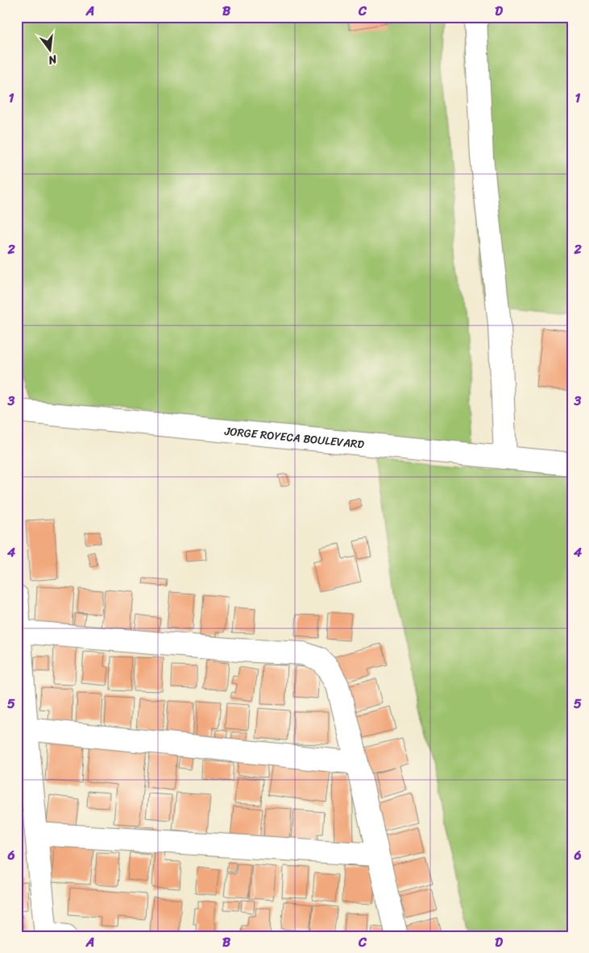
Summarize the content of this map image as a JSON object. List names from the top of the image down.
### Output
{
  "streets": {
    "street": ["JORGE ROYECA BOULEVARD"]
  },
  "north": "bottom",
  "grid": {
    "columns": [
      "A",
      "B",
      "C",
      "D"
    ],
    "rows": [
      "1",
      "2",
      "3",
      "4",
      "5",
      "6"
    ]
  }
}
